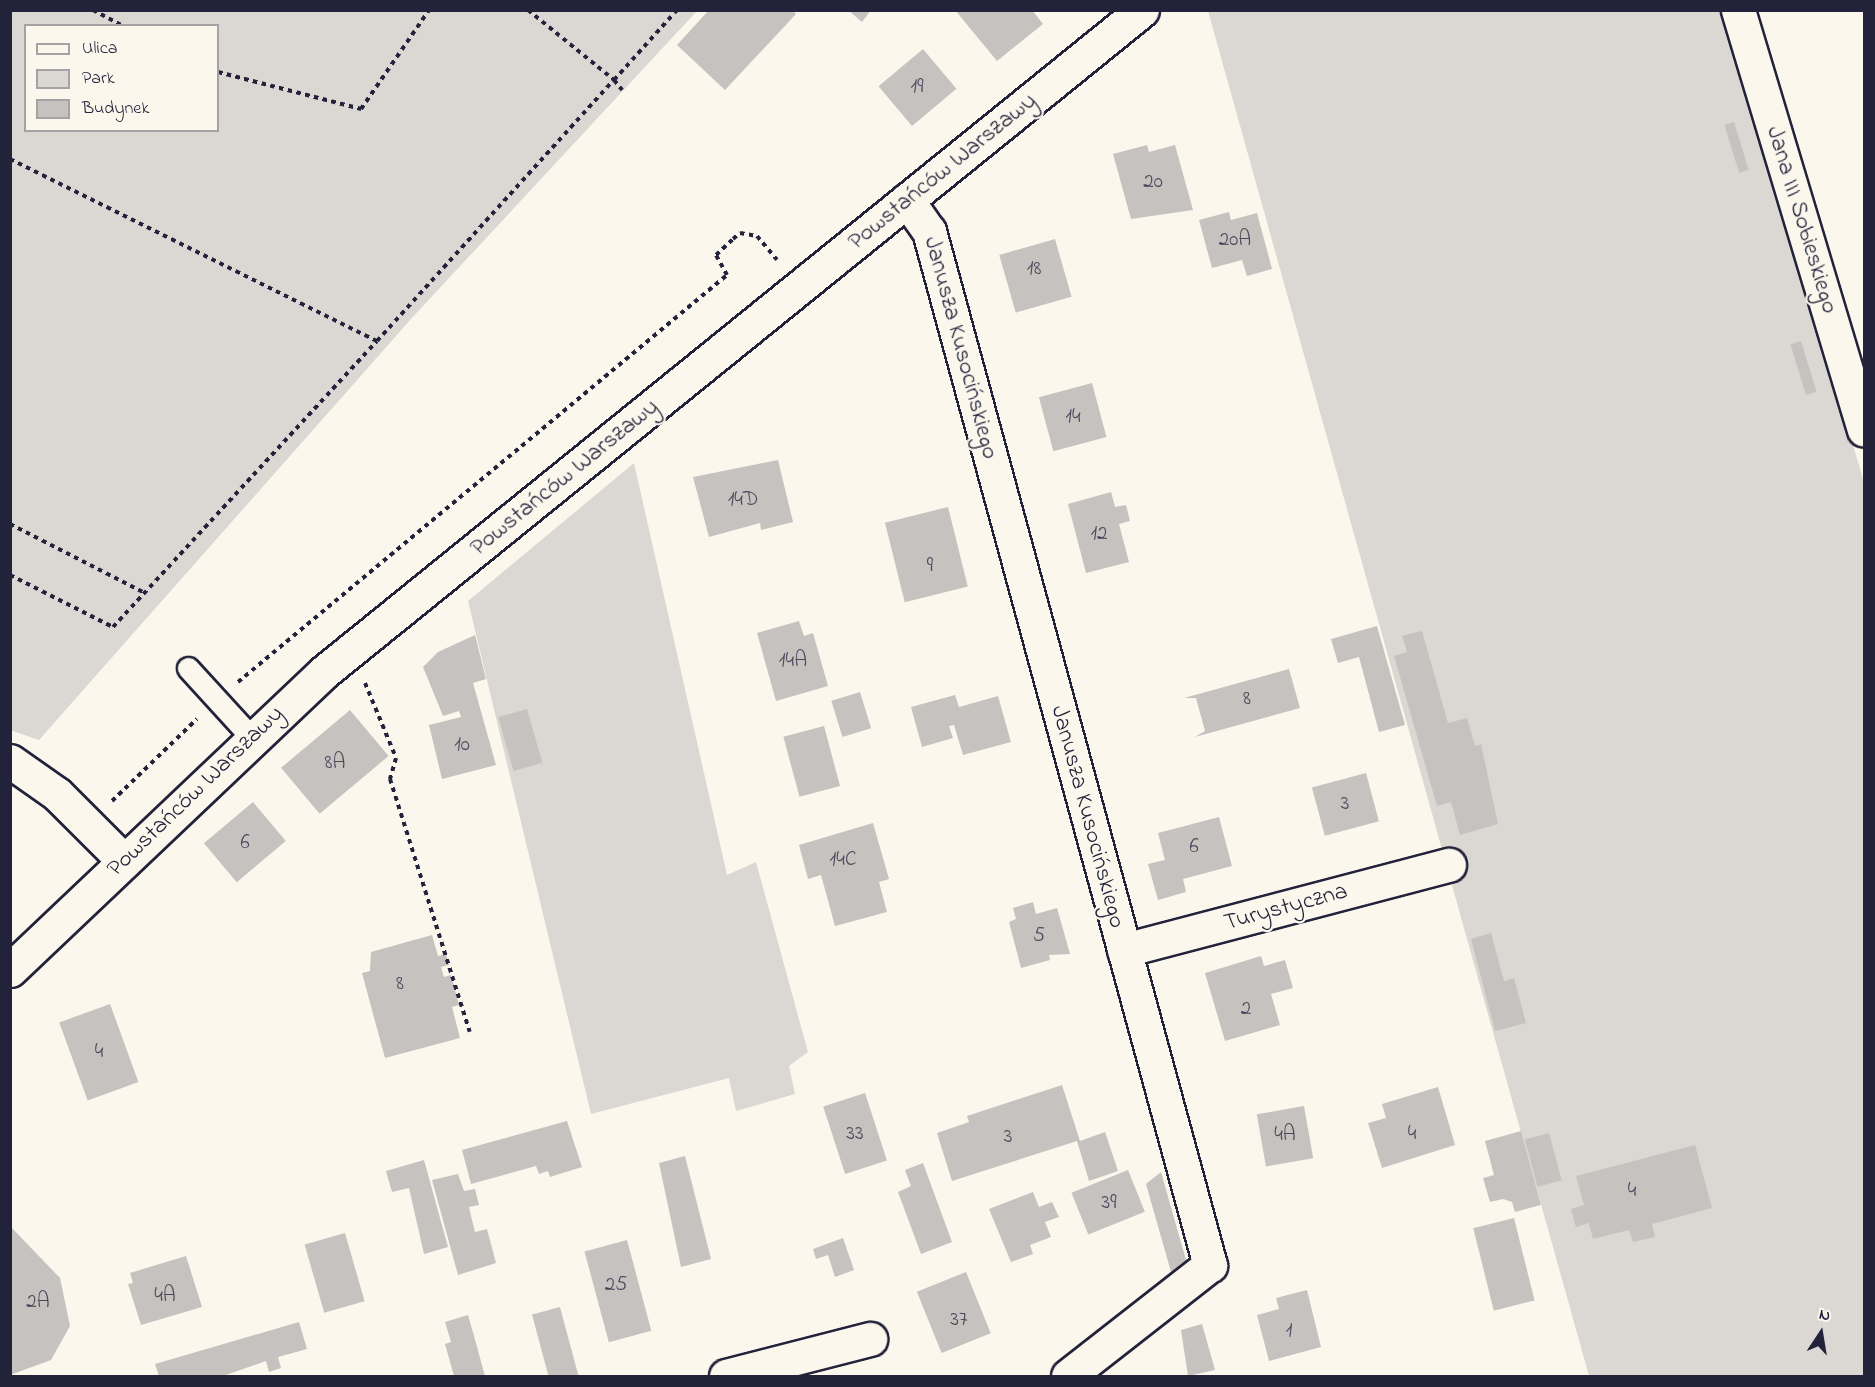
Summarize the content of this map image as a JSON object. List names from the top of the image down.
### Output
{
  "streets": {
    "street": [
      "Powstańców Warszawy",
      "Jana III Sobieskiego",
      "Janusza Kusocińskiego",
      "Turystyczna"
    ]
  },
  "crossings": [
    ["Powstańców Warszawy", "Janusza Kusocińskiego"],
    ["Janusza Kusocińskiego", "Turystyczna"]
  ],
  "house_numbers": [
    "19",
    "20",
    "20A",
    "18",
    "14",
    "14D",
    "12",
    "9",
    "14A",
    "8",
    "10",
    "8A",
    "3",
    "6",
    "6",
    "14C",
    "5",
    "8",
    "2",
    "4",
    "33",
    "4",
    "4A",
    "3",
    "4",
    "39",
    "25",
    "4A",
    "2A",
    "37",
    "1"
  ],
  "legend": ["Ulica", "Park", "Budynek"],
  "north": "top"
}
